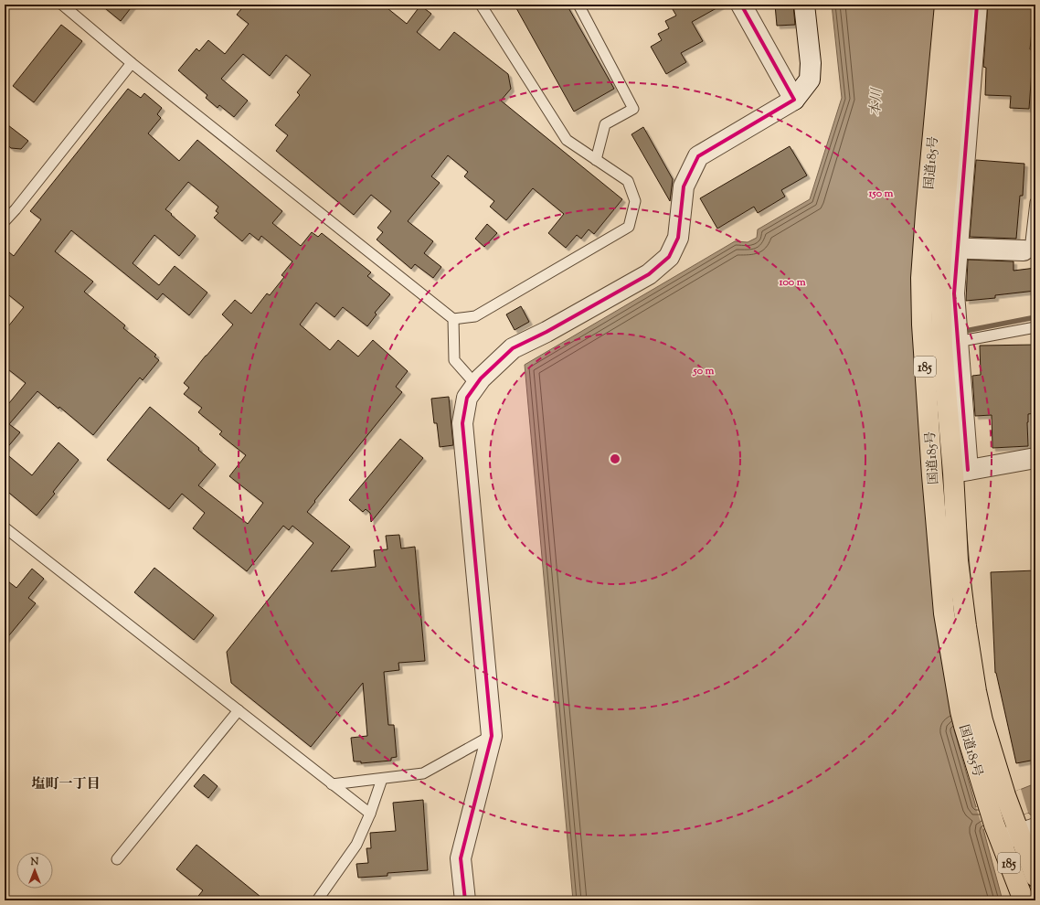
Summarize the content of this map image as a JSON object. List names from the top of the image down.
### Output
{
  "streets": {
    "highway": ["国道185号", "185"]
  },
  "districts": ["塩町一丁目"],
  "water": ["本川"],
  "north": "top",
  "rings": ["150 m", "100 m", "50 m"]
}
